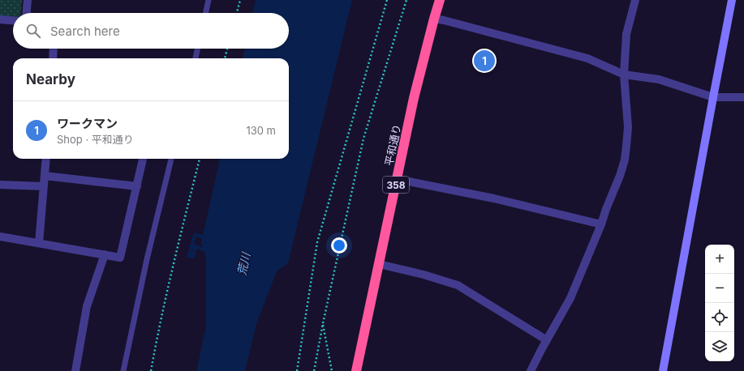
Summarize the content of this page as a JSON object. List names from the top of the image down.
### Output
{
  "streets": {
    "highway": ["平和通り", "358"]
  },
  "water": ["荒川"],
  "page": {
    "search": "Search here",
    "pins": "1",
    "heading": "Nearby",
    "list": [
      {
        "mark": "1",
        "name": "ワークマン",
        "note": "Shop · 平和通り",
        "value": "130 m"
      }
    ],
    "map_buttons": ["+", "−"]
  }
}
